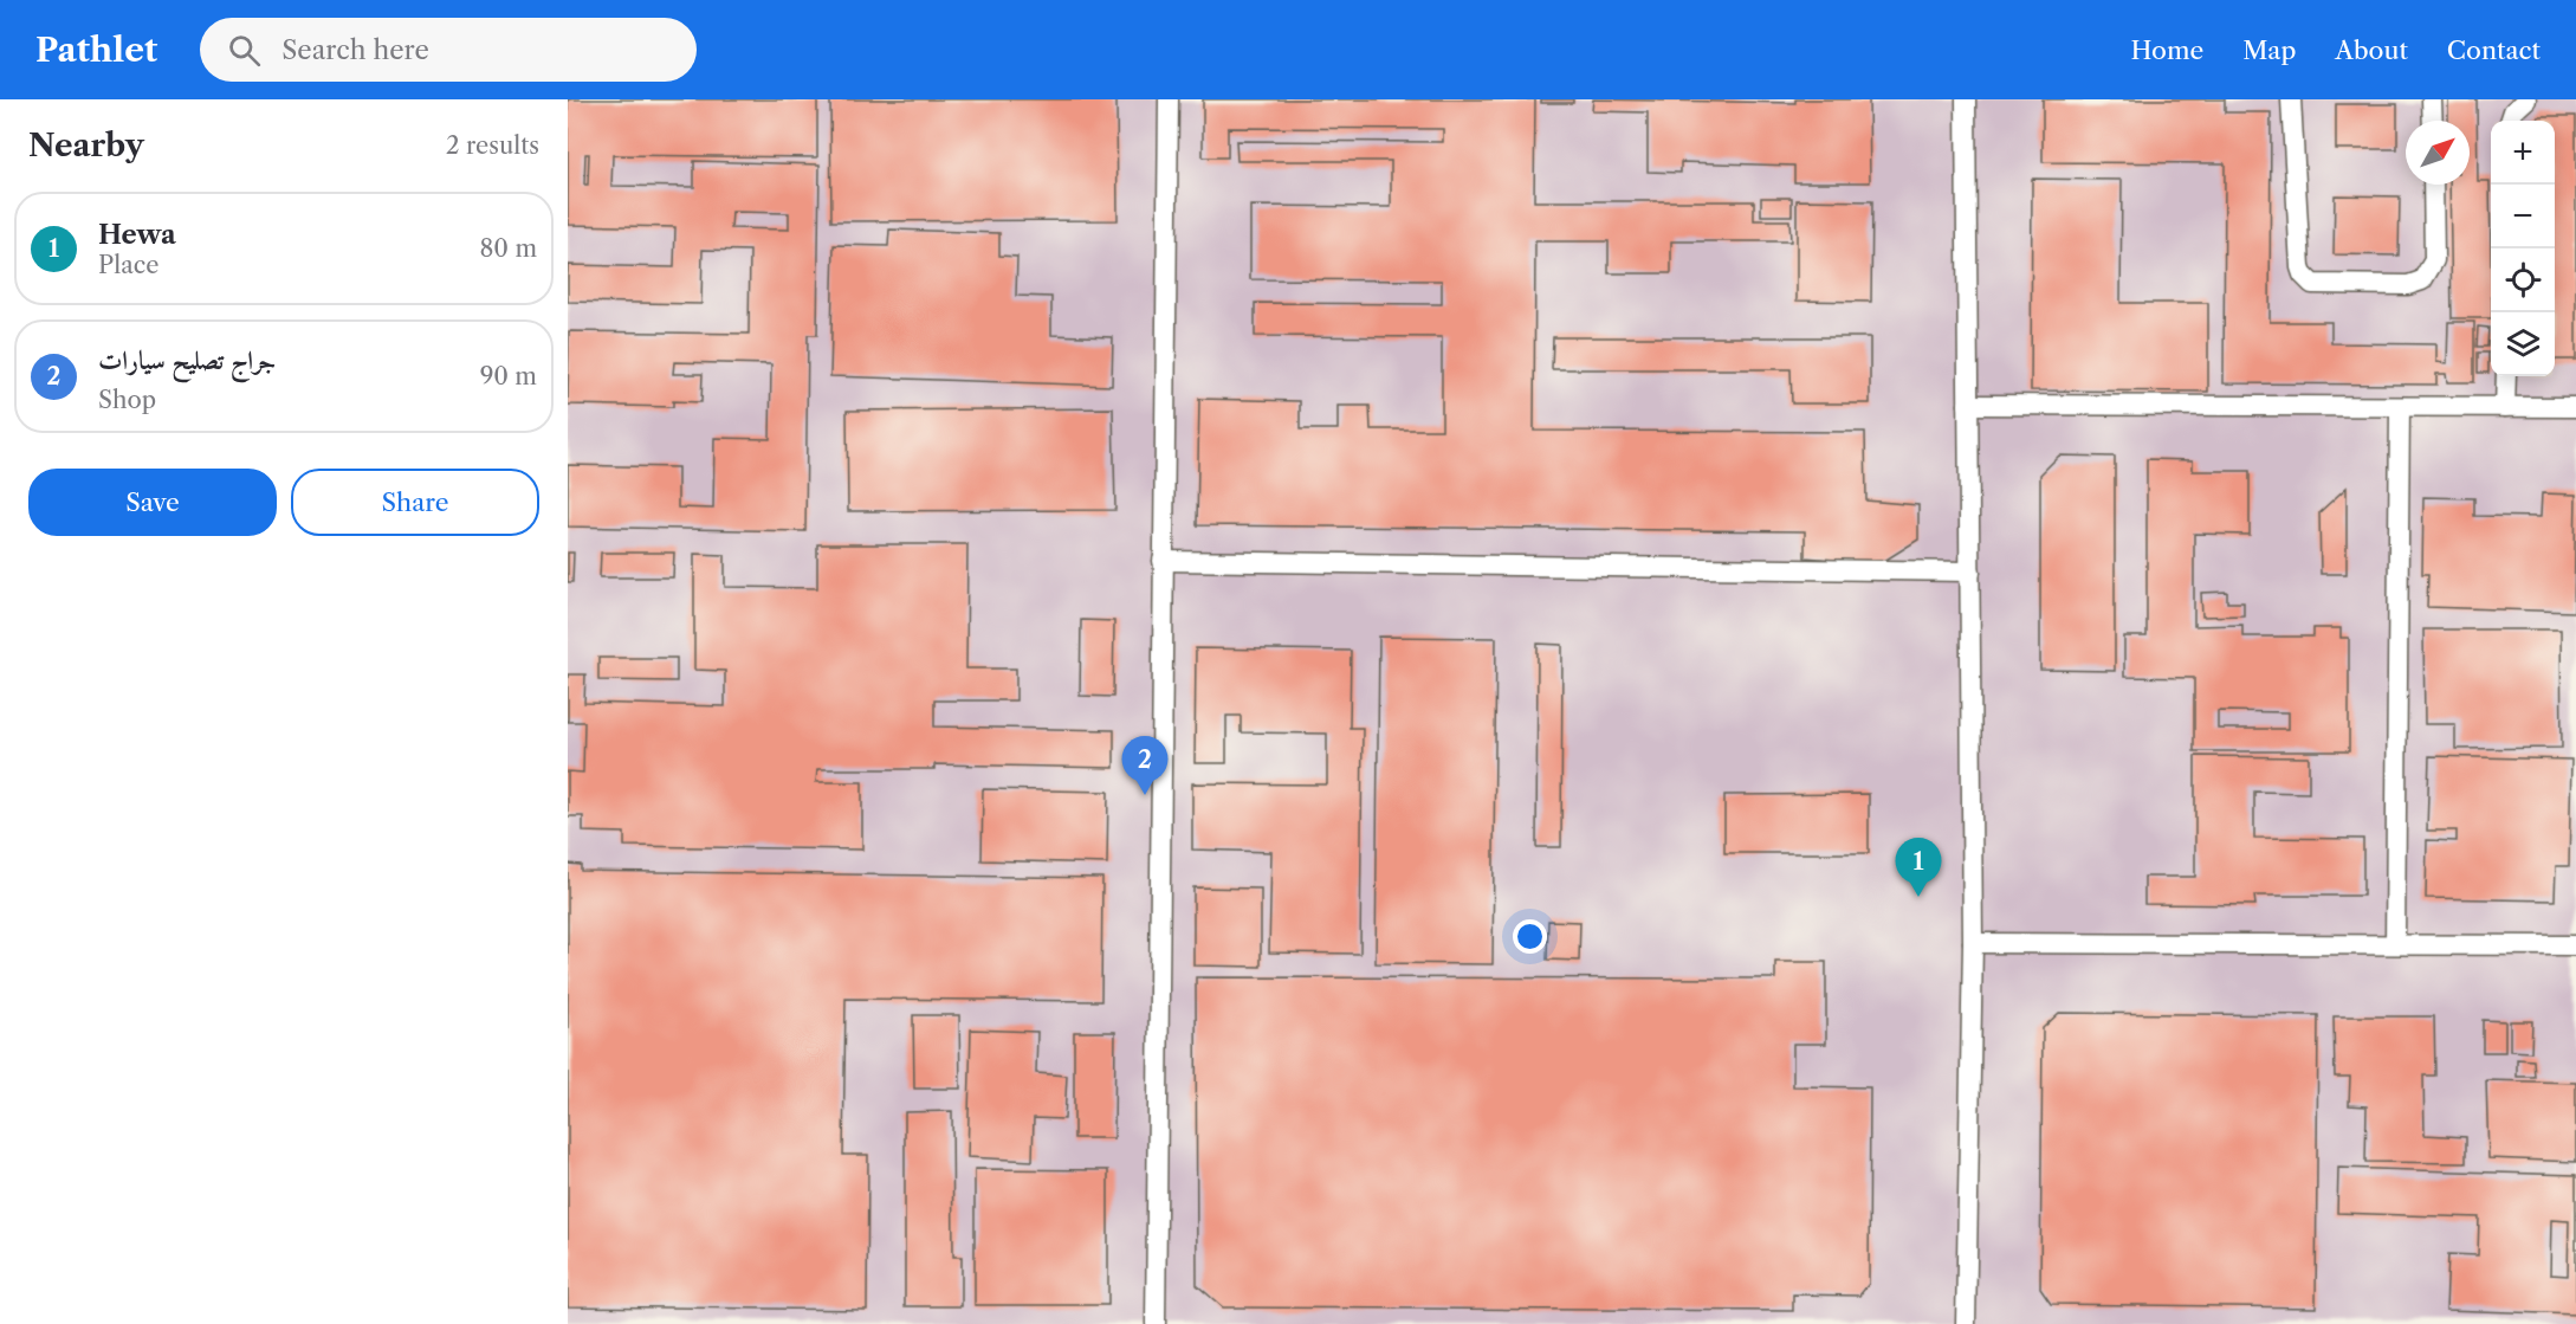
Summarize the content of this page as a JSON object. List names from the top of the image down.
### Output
{
  "north": "top right",
  "page": {
    "header": "Pathlet",
    "search": "Search here",
    "nav": [
      "Home",
      "Map",
      "About",
      "Contact"
    ],
    "heading": ["Nearby", "2 results"],
    "map_buttons": ["+", "−"],
    "list": [
      {
        "mark": "1",
        "name": "Hewa",
        "note": "Place",
        "value": "80 m"
      },
      {
        "mark": "2",
        "name": "جراج تصليح سيارات",
        "note": "Shop",
        "value": "90 m"
      }
    ],
    "buttons": ["Save", "Share"],
    "pins": ["2", "1"]
  }
}
